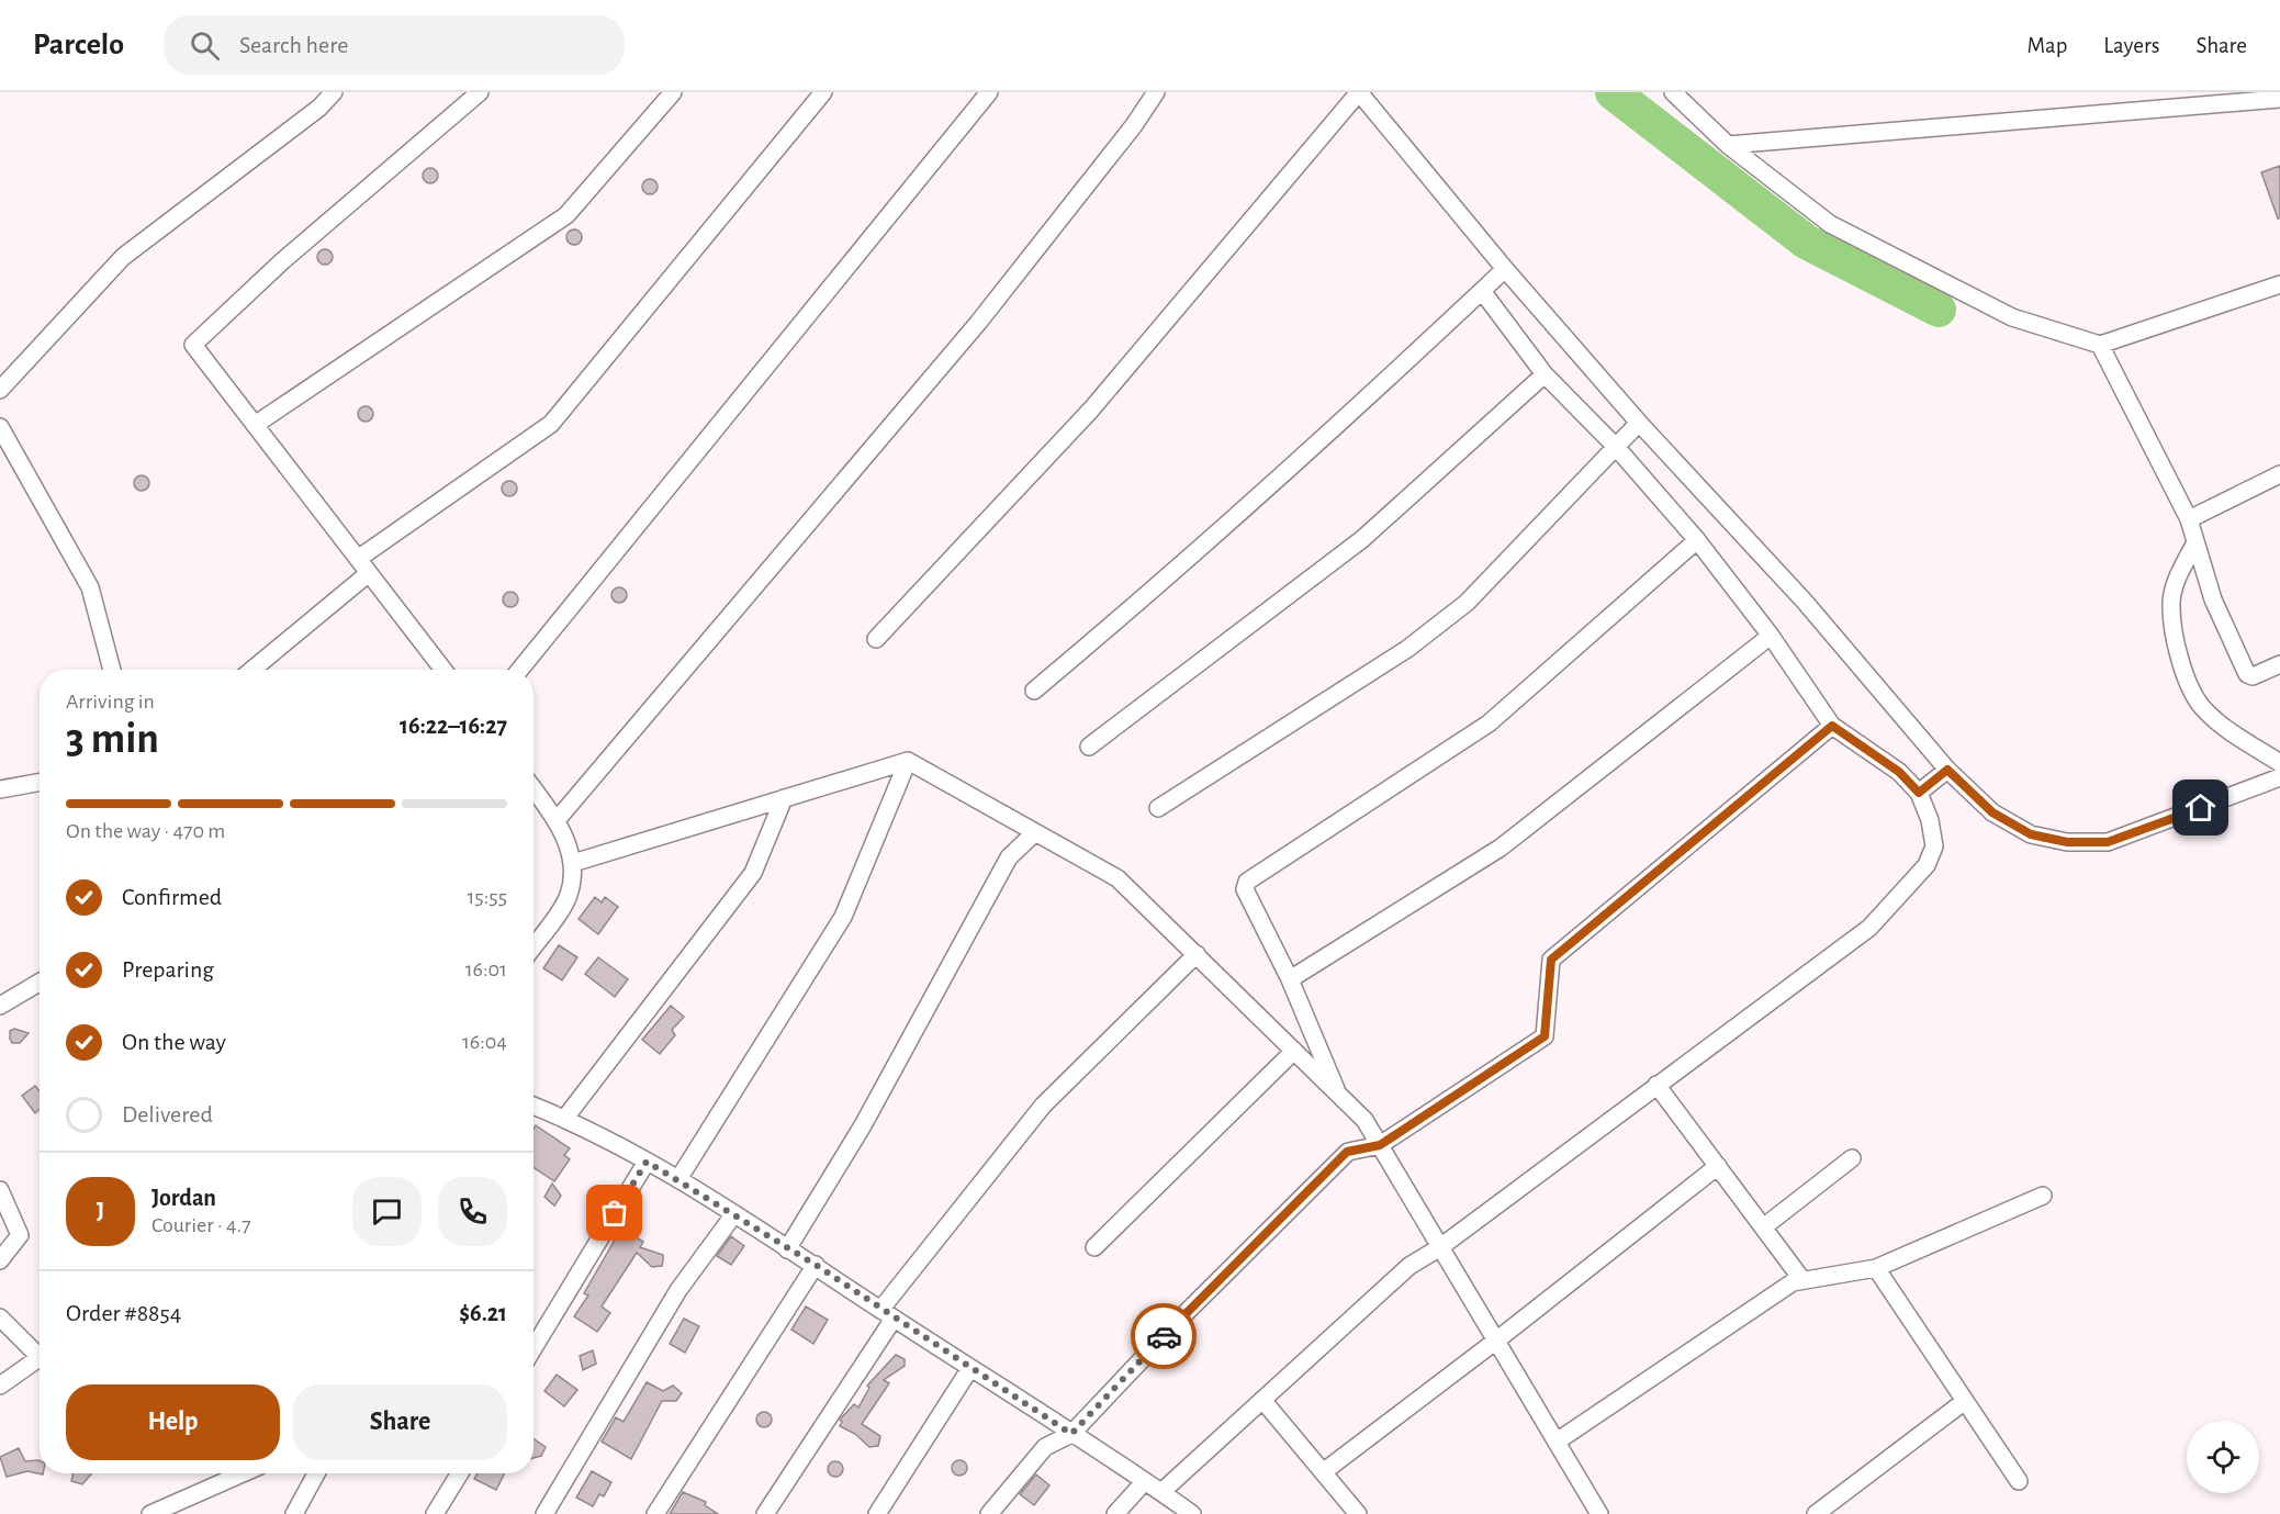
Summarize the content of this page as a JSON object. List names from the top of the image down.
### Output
{
  "page": {
    "header": "Parcelo",
    "search": "Search here",
    "nav": ["Map", "Layers", "Share"],
    "heading": ["3 min", "Arriving in", "16:22–16:27"],
    "panel": [
      "Jordan",
      "Courier · 4.7",
      "Order #8854",
      "$6.21"
    ],
    "bar": "On the way · 470 m",
    "list": [
      ["Confirmed", "15:55"],
      ["Preparing", "16:01"],
      ["On the way", "16:04"],
      "Delivered"
    ],
    "round": "J",
    "buttons": ["Help", "Share"]
  }
}
